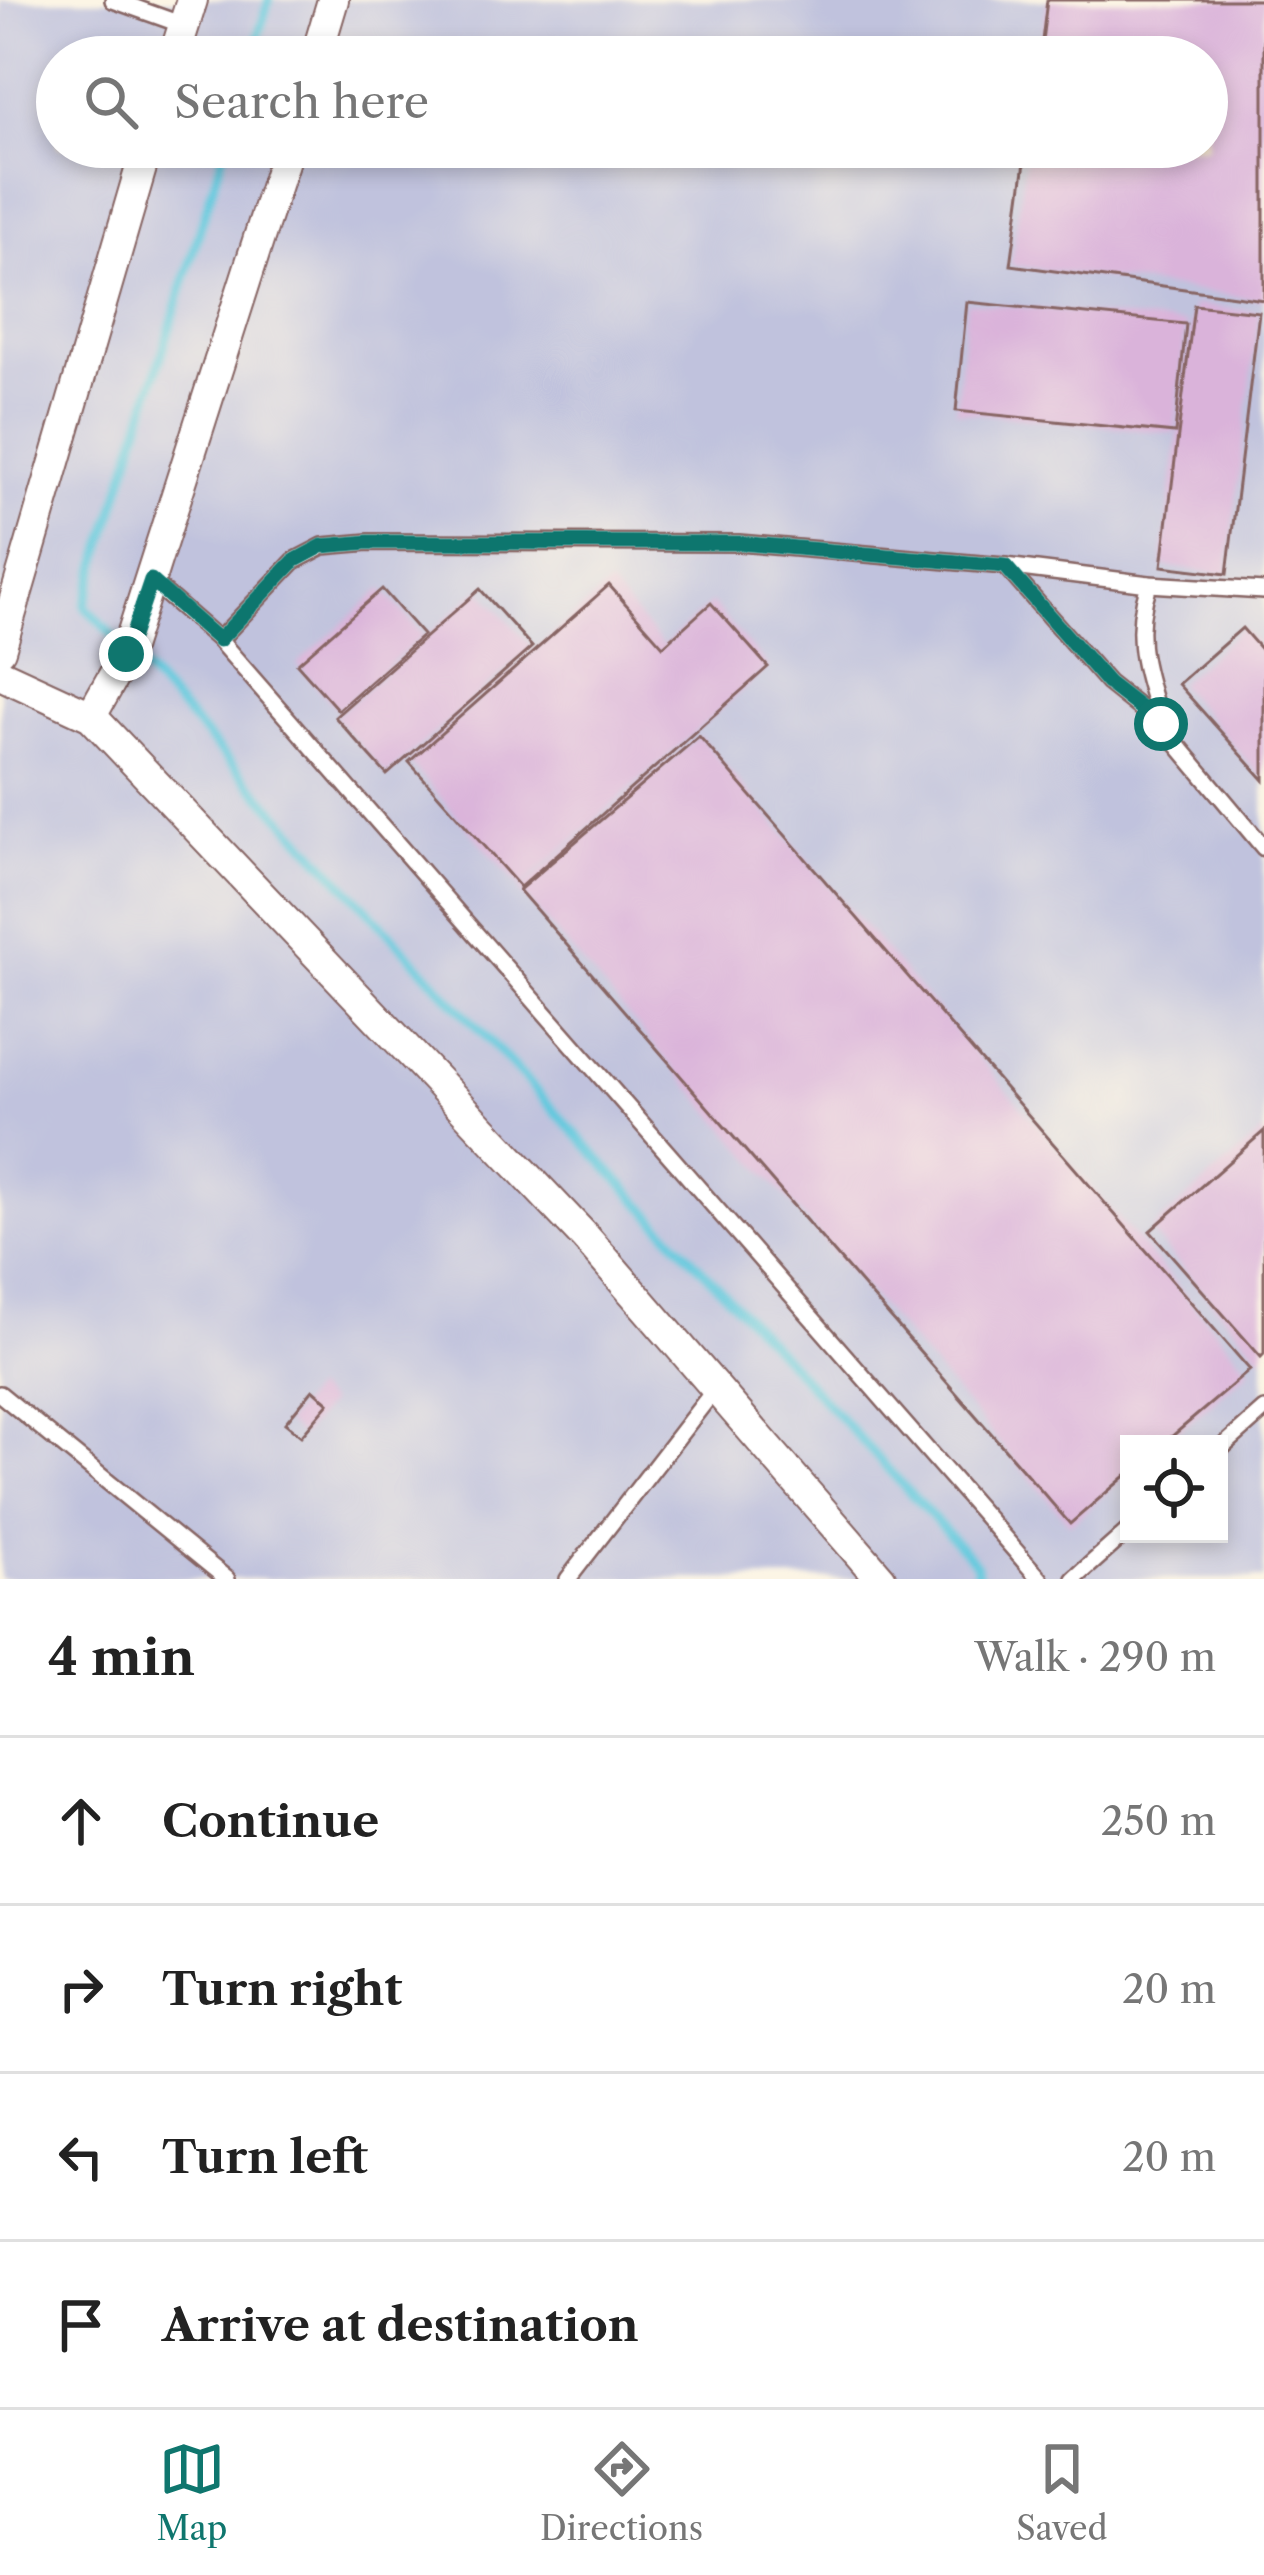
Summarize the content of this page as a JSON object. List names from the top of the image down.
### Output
{
  "page": {
    "search": "Search here",
    "heading": ["4 min", "Walk · 290 m"],
    "list": [
      ["Continue", "250 m"],
      ["Turn right", "20 m"],
      ["Turn left", "20 m"],
      "Arrive at destination"
    ],
    "nav": ["Map", "Directions", "Saved"]
  }
}
